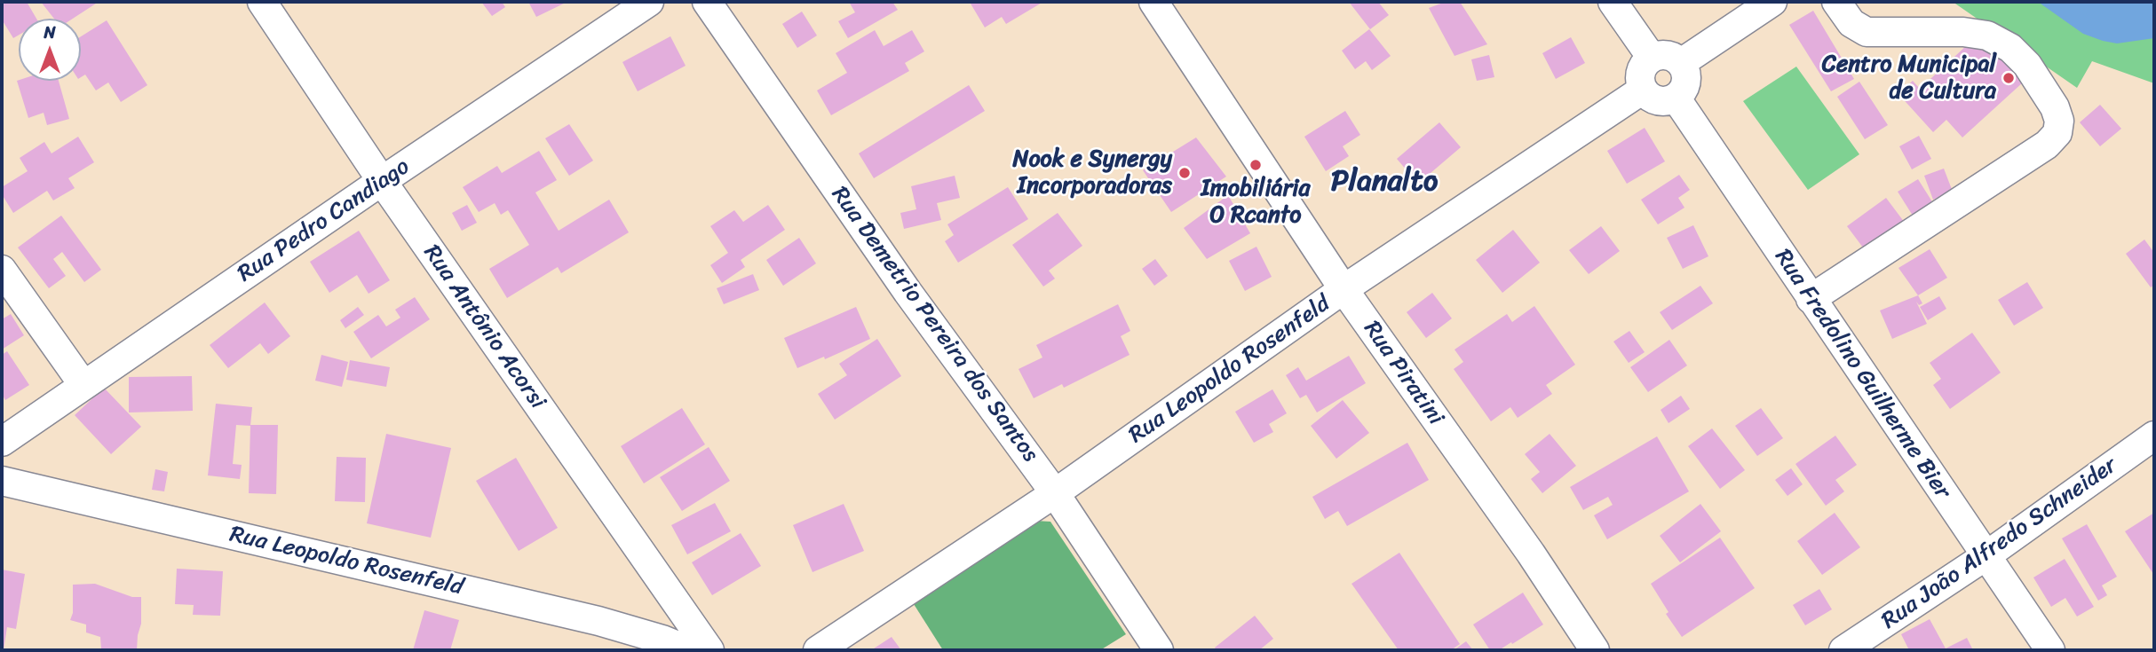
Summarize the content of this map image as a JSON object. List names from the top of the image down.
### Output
{
  "streets": {
    "street": [
      "Rua Pedro Candiago",
      "Rua Demetrio Pereira dos Santos",
      "Rua Antônio Acorsi",
      "Rua Leopoldo Rosenfeld",
      "Rua Piratini",
      "Rua Fredolino Guilherme Bier",
      "Rua João Alfredo Schneider"
    ]
  },
  "crossings": [
    ["Rua Pedro Candiago", "Rua Antônio Acorsi"],
    ["Rua Demetrio Pereira dos Santos", "Rua Leopoldo Rosenfeld"],
    ["Rua Leopoldo Rosenfeld", "Rua Piratini"],
    ["Rua Leopoldo Rosenfeld", "Rua Fredolino Guilherme Bier"],
    ["Rua Fredolino Guilherme Bier", "Rua João Alfredo Schneider"]
  ],
  "districts": ["Planalto"],
  "places": ["Centro Municipal de Cultura", "Imobiliária O Rcanto", "Nook e Synergy Incorporadoras"],
  "north": "top"
}
